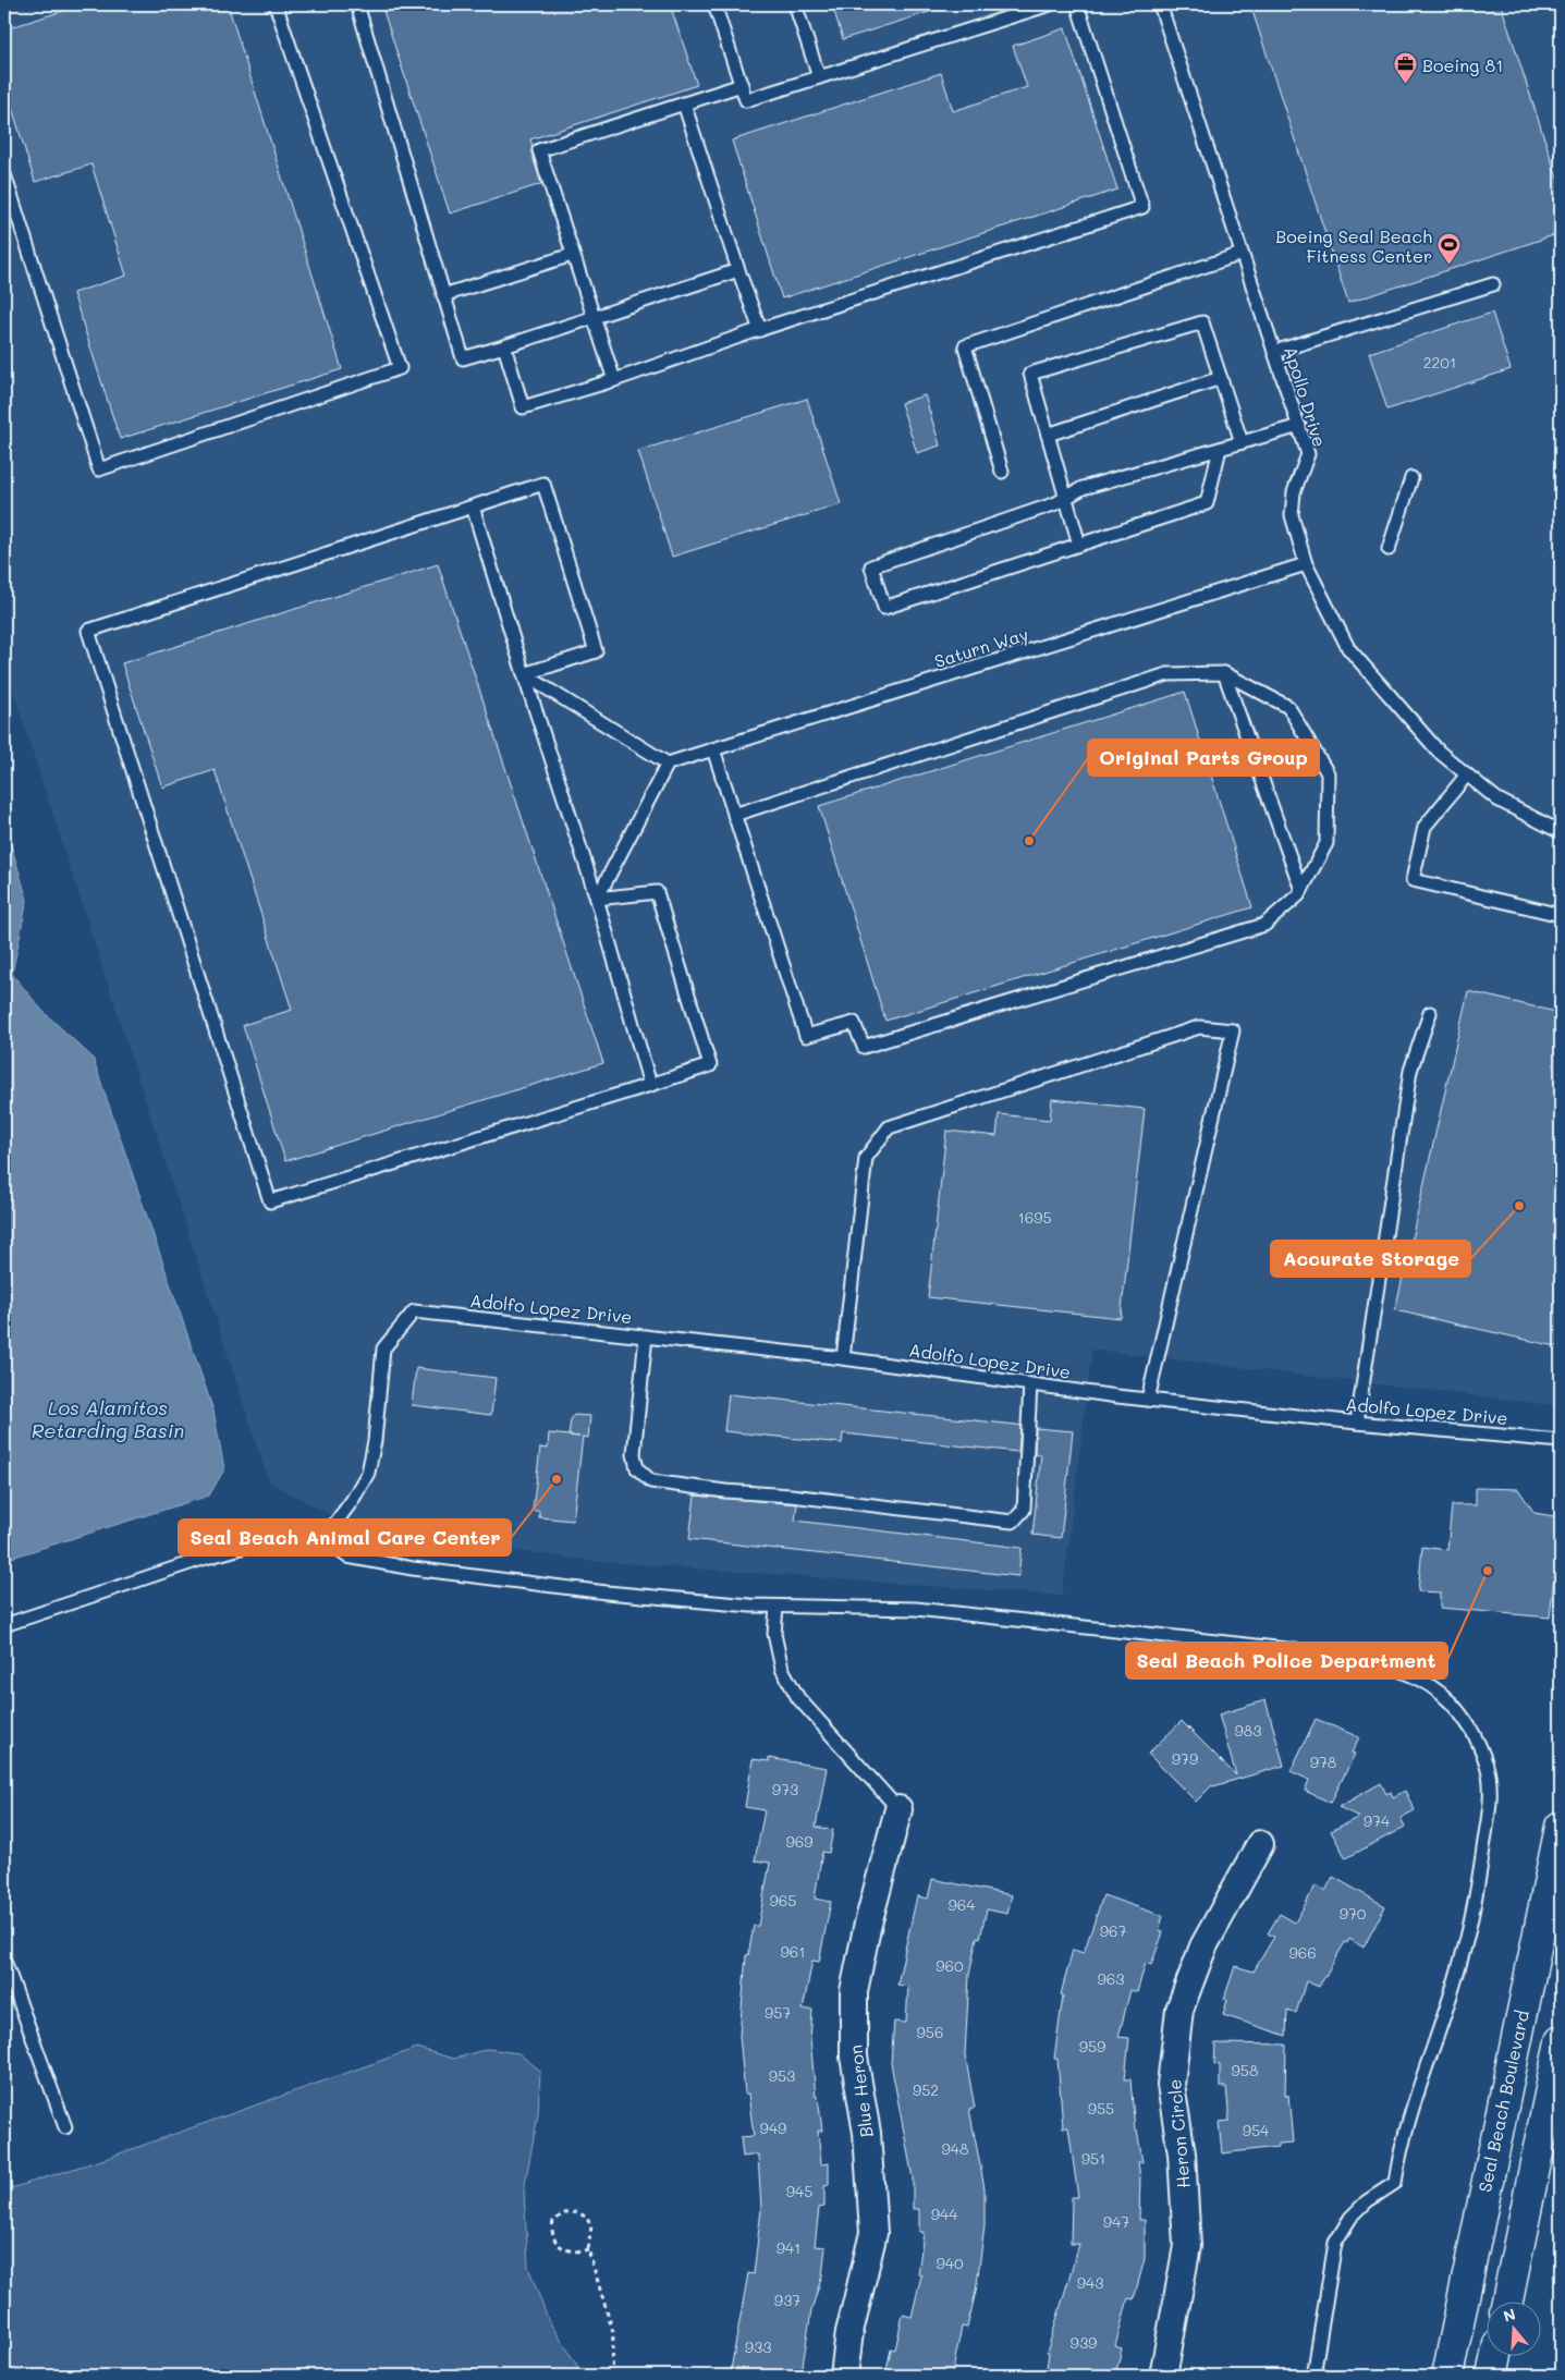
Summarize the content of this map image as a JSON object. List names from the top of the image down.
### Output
{
  "streets": {
    "main road": ["Seal Beach Boulevard"],
    "street": ["Blue Heron", "Heron Circle"],
    "lane": ["Apollo Drive", "Saturn Way", "Adolfo Lopez Drive"]
  },
  "crossings": [
    ["Apollo Drive", "Saturn Way"]
  ],
  "water": ["Los Alamitos Retarding Basin"],
  "places": {
    "office": ["Boeing 81"],
    "sports": ["Boeing Seal Beach Fitness Center"],
    "other": [
      "Original Parts Group",
      "Accurate Storage",
      "Seal Beach Animal Care Center",
      "Seal Beach Police Department"
    ]
  },
  "house_numbers": [
    "2201",
    "1695",
    "983",
    "979",
    "978",
    "973",
    "974",
    "969",
    "965",
    "964",
    "970",
    "967",
    "961",
    "966",
    "960",
    "963",
    "957",
    "956",
    "959",
    "958",
    "953",
    "952",
    "955",
    "949",
    "954",
    "948",
    "951",
    "945",
    "944",
    "947",
    "941",
    "940",
    "943",
    "937",
    "939",
    "933"
  ],
  "north": "top"
}
